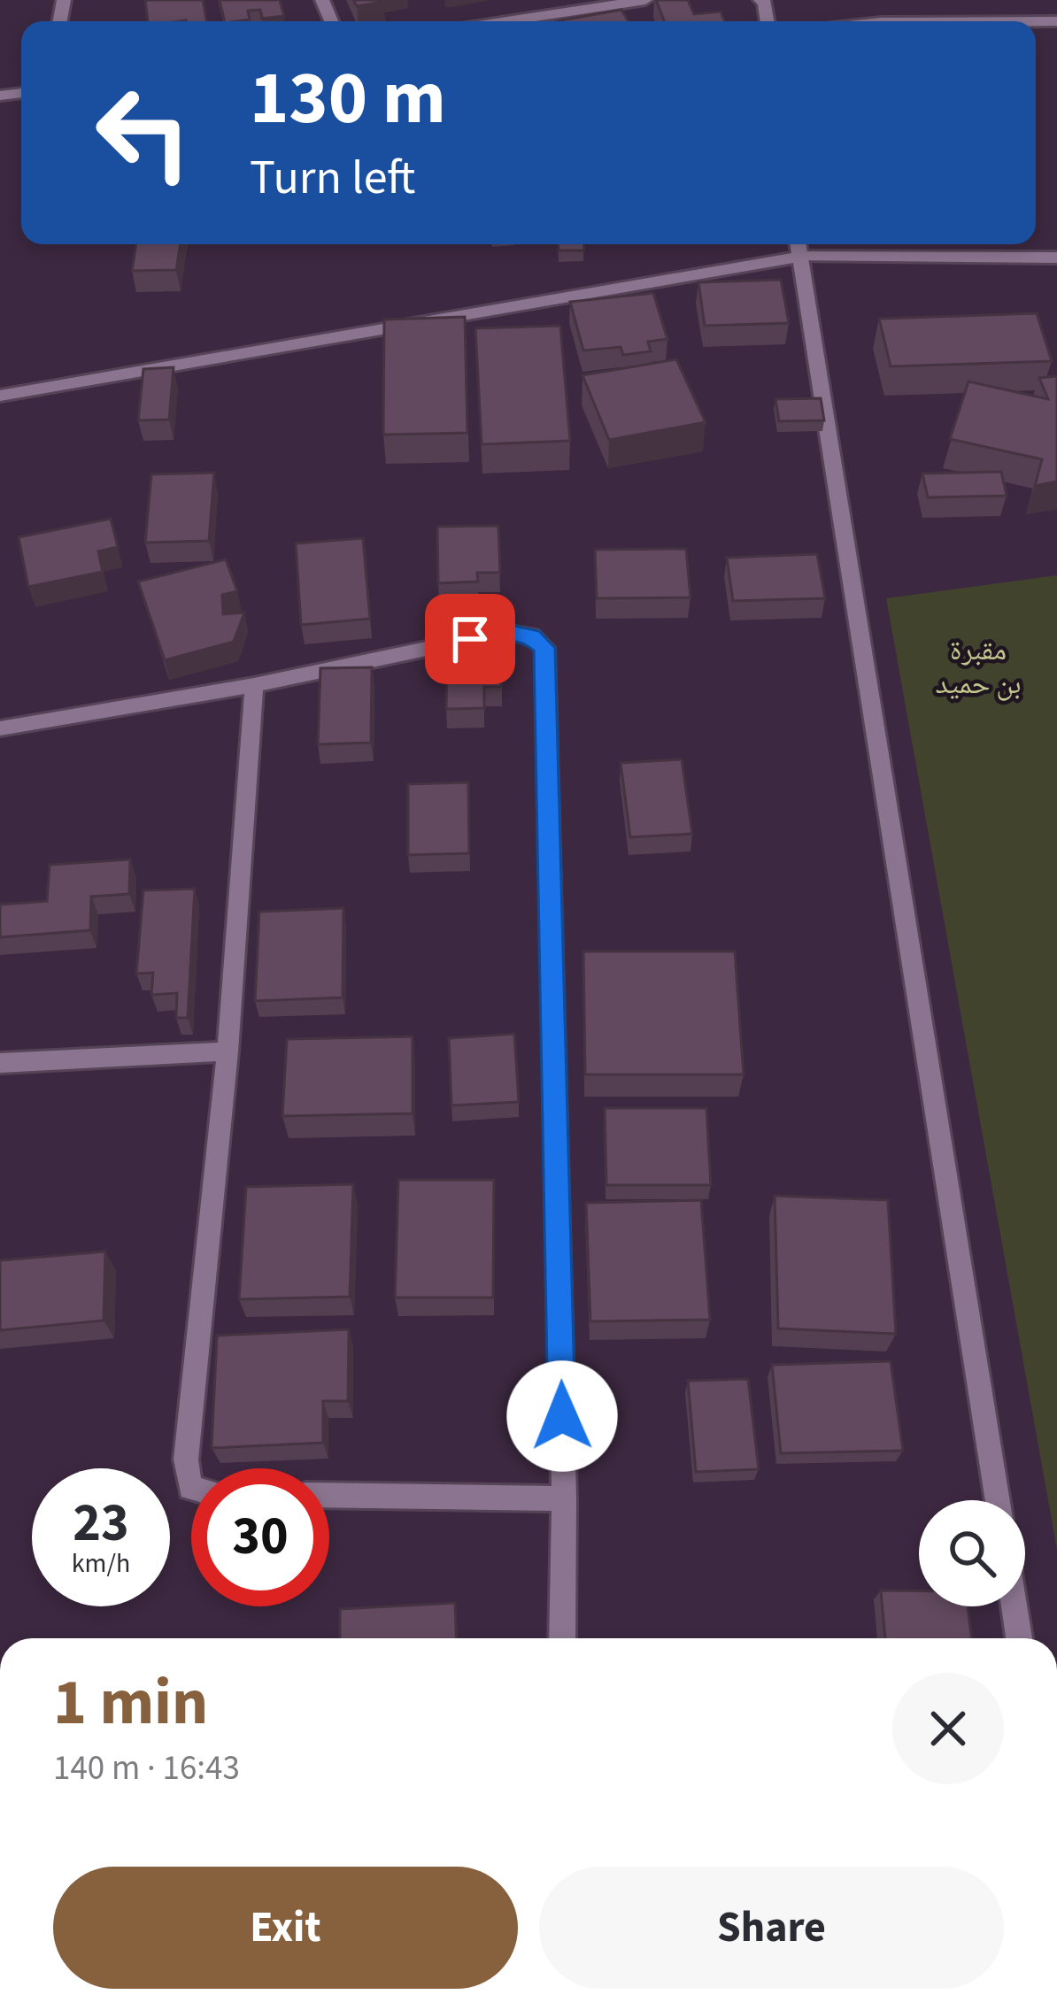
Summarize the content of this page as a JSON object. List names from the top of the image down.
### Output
{
  "parks": ["مقبرة بن حميد"],
  "page": {
    "turn": ["130 m", "Turn left"],
    "speed": "23 km/h",
    "limit": "30",
    "heading": ["1 min", "140 m · 16:43"],
    "buttons": ["Exit", "Share"]
  }
}
